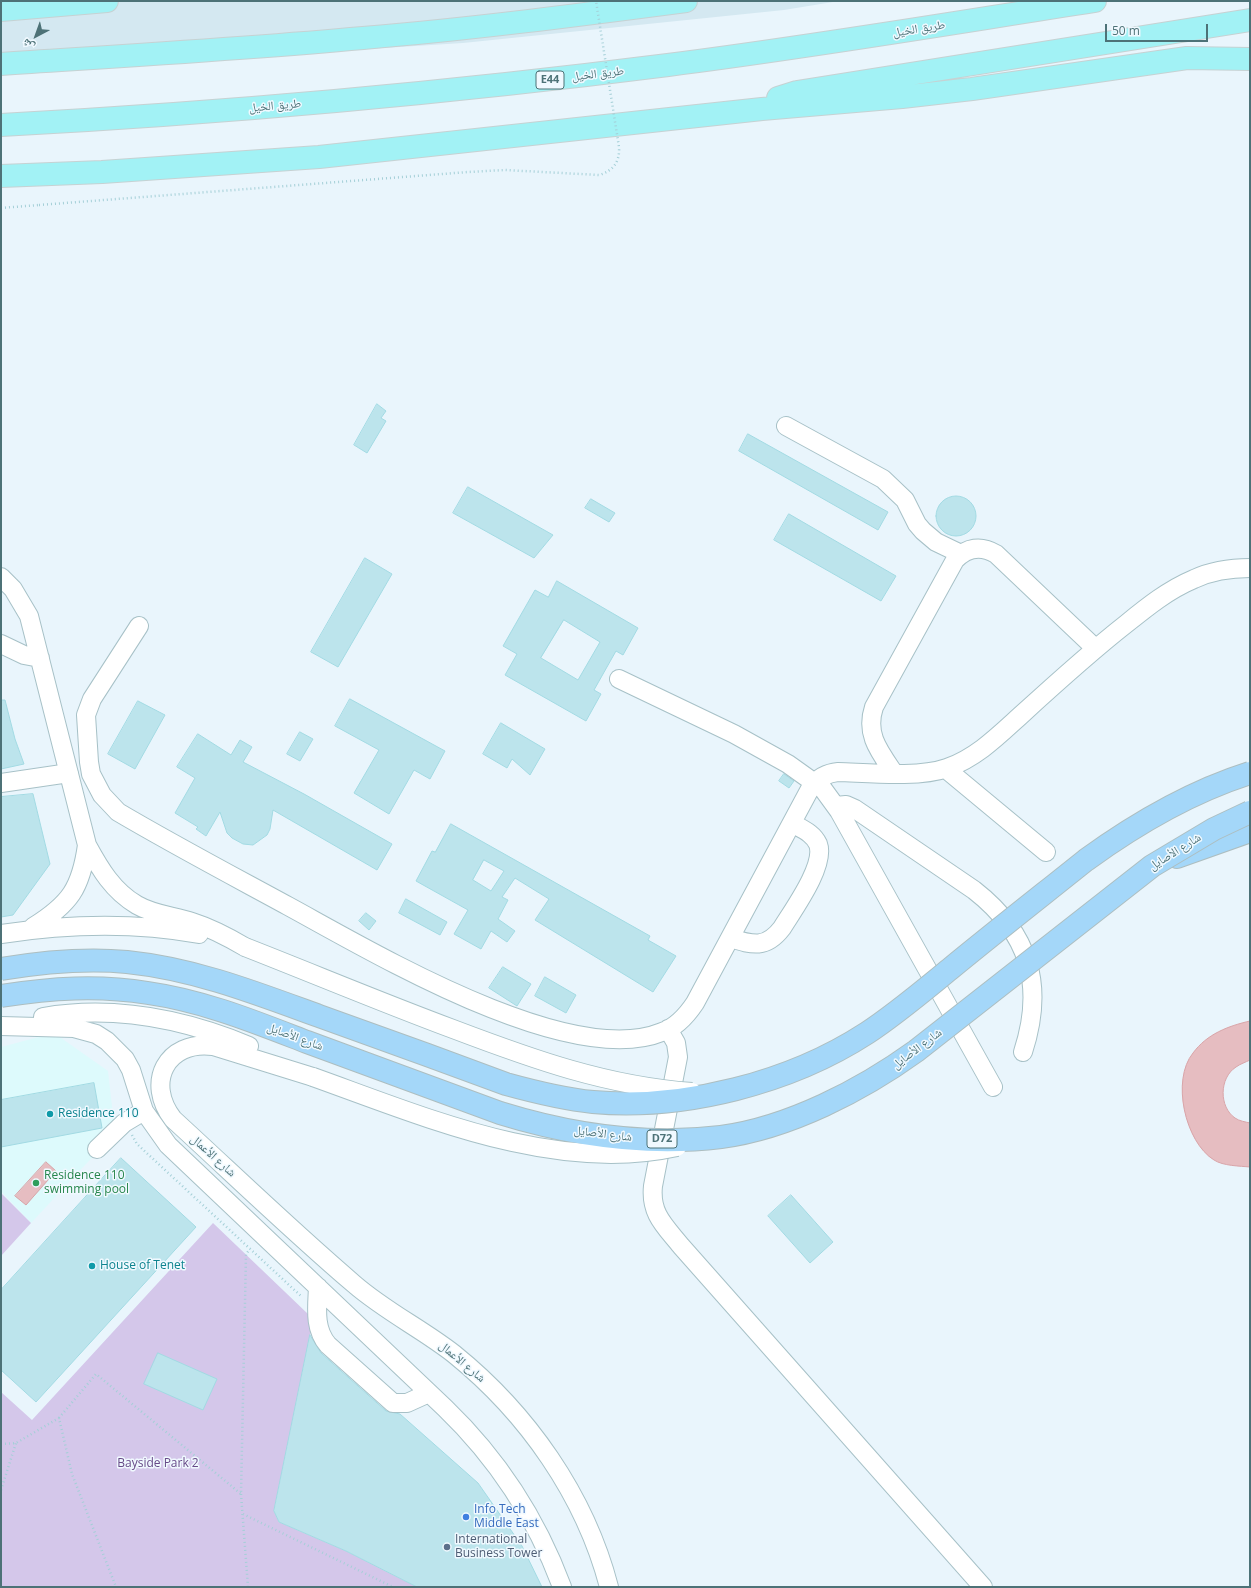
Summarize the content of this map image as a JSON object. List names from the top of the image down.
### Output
{
  "streets": {
    "highway": ["طريق الخيل", "E44"],
    "main road": ["شارع الأصايل", "D72"],
    "street": ["شارع الأعمال"]
  },
  "parks": ["Bayside Park 2"],
  "places": [
    "Residence 110",
    "Residence 110 swimming pool",
    "House of Tenet",
    "Info Tech Middle East",
    "International Business Tower"
  ],
  "scale_bar": "50 m",
  "north": "bottom left"
}
